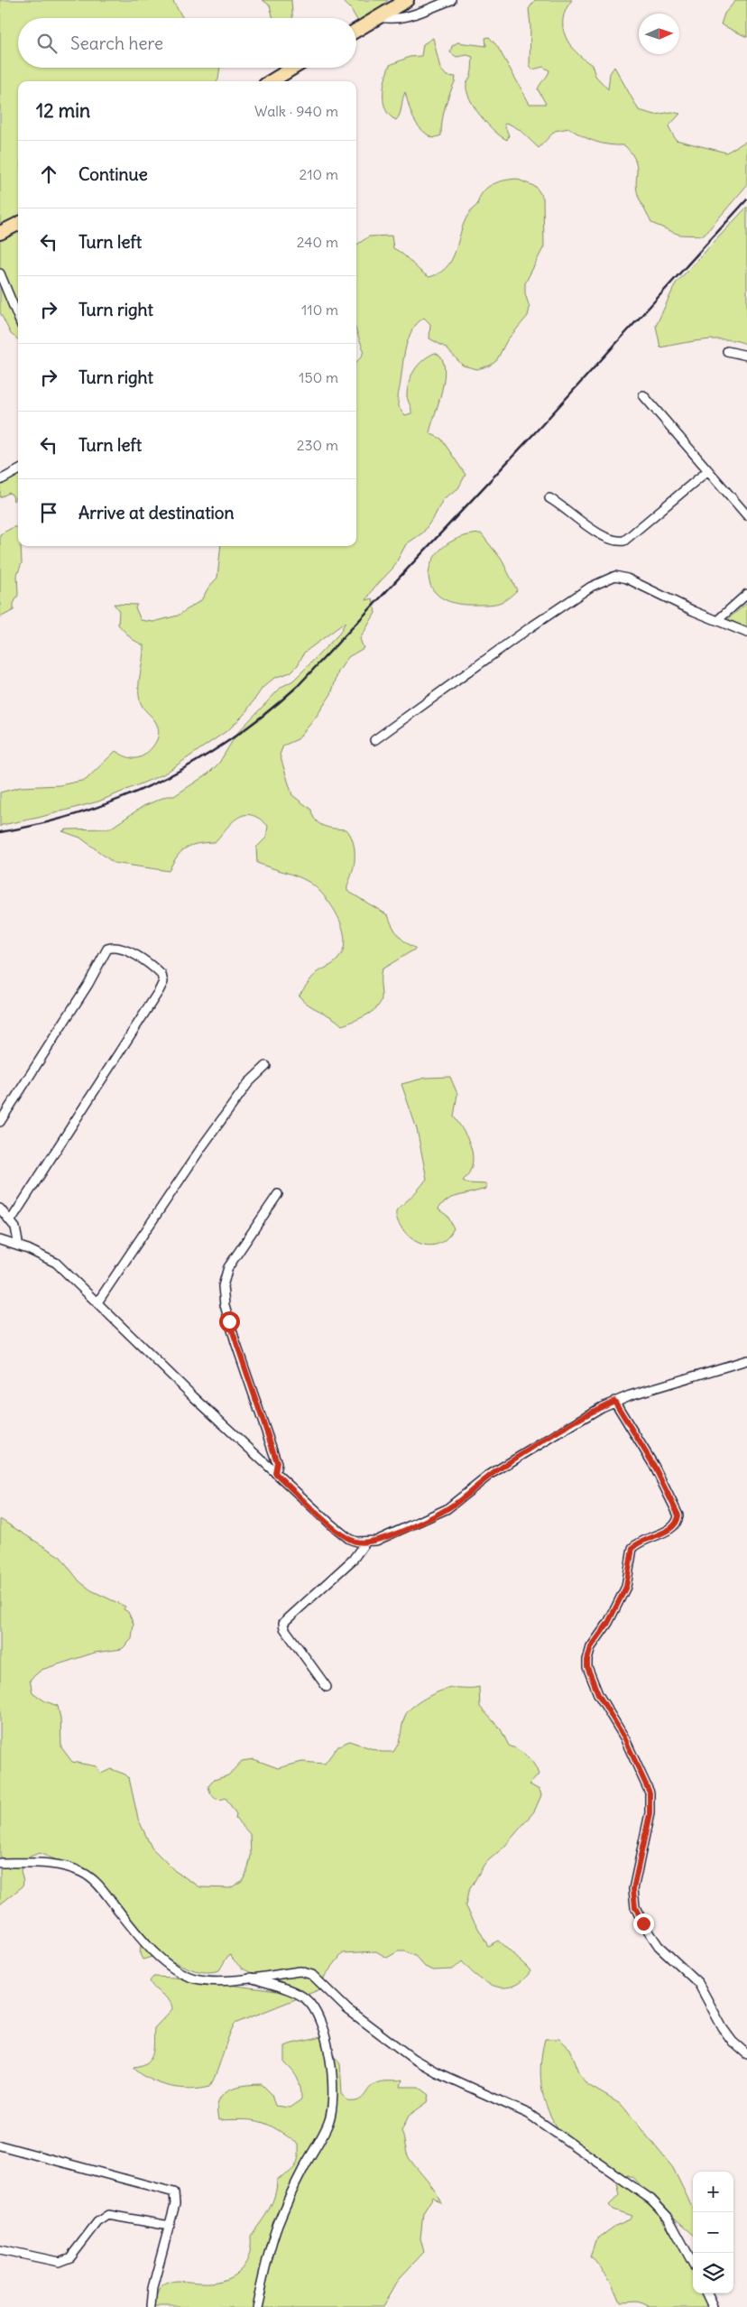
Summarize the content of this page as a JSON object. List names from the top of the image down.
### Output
{
  "north": "right",
  "page": {
    "search": "Search here",
    "heading": ["12 min", "Walk · 940 m"],
    "list": [
      ["Continue", "210 m"],
      ["Turn left", "240 m"],
      ["Turn right", "110 m"],
      ["Turn right", "150 m"],
      ["Turn left", "230 m"],
      "Arrive at destination"
    ],
    "map_buttons": ["+", "−"]
  }
}
